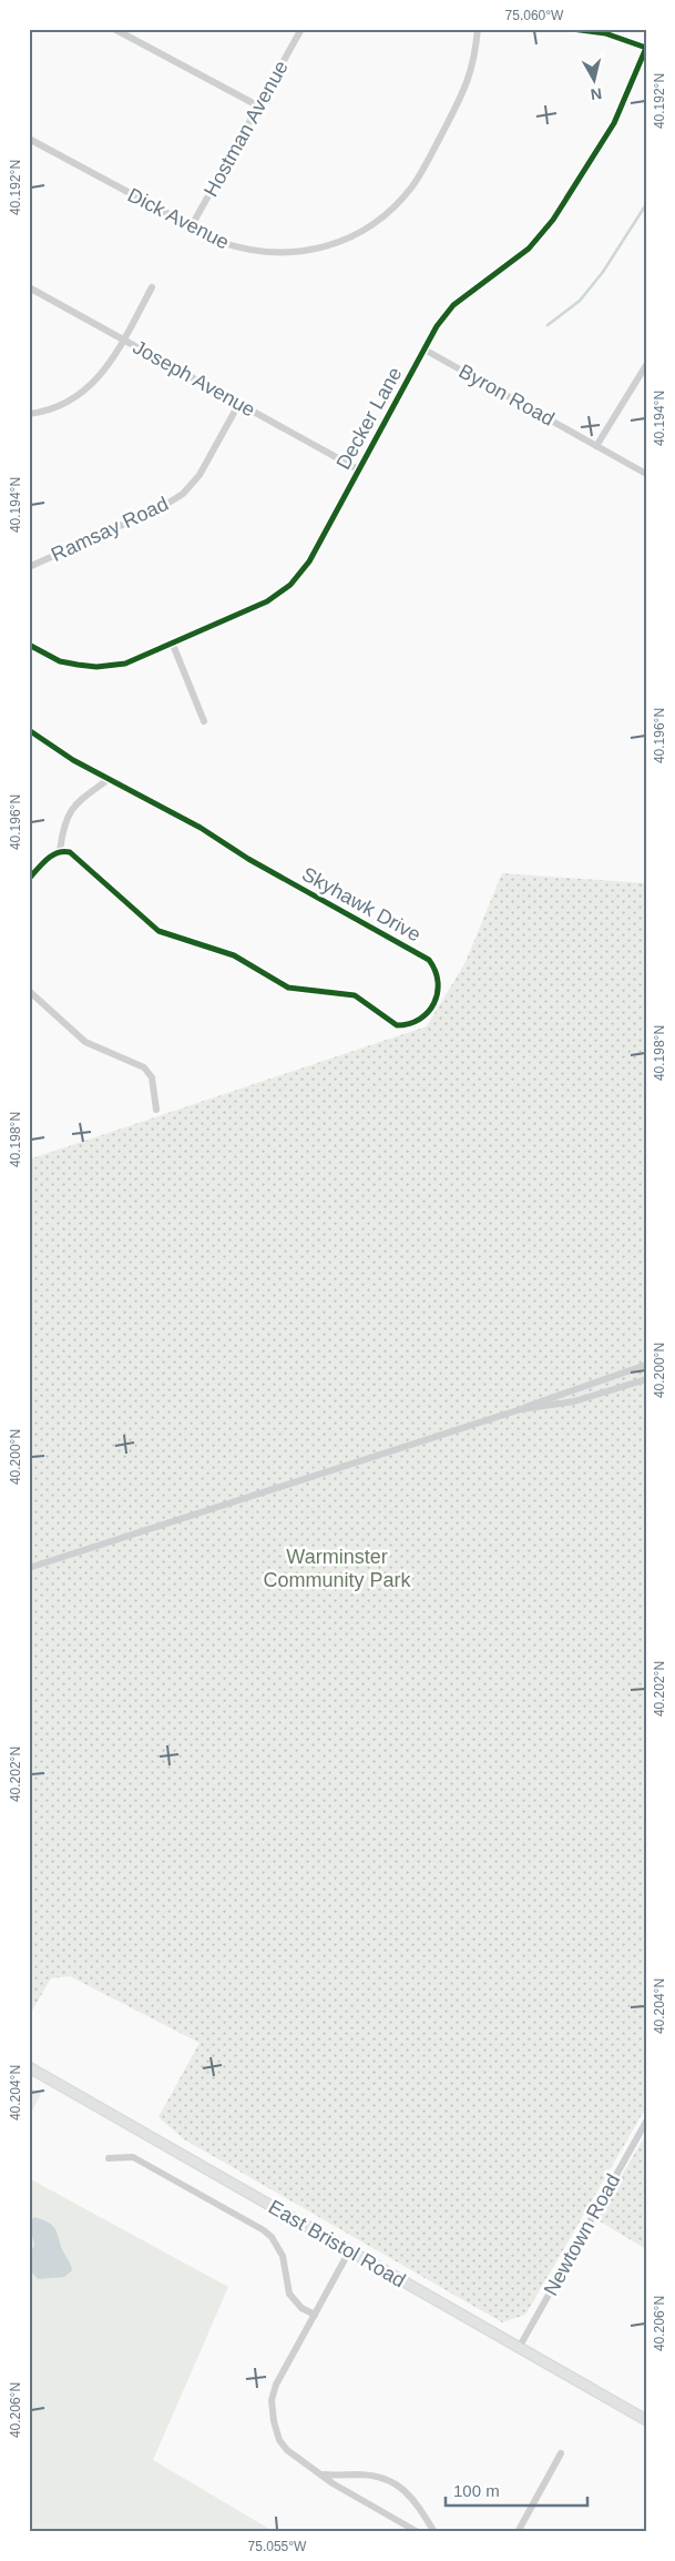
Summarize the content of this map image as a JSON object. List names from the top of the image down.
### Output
{
  "streets": {
    "main road": ["East Bristol Road"],
    "street": [
      "Hostman Avenue",
      "Dick Avenue",
      "Joseph Avenue",
      "Byron Road",
      "Decker Lane",
      "Ramsay Road",
      "Skyhawk Drive",
      "Newtown Road"
    ]
  },
  "crossings": [
    ["Hostman Avenue", "Dick Avenue"],
    ["Joseph Avenue", "Decker Lane"],
    ["Joseph Avenue", "Ramsay Road"],
    ["Byron Road", "Decker Lane"],
    ["Newtown Road", "East Bristol Road"]
  ],
  "parks": ["Warminster Community Park"],
  "scale_bar": "100 m",
  "north": "bottom",
  "coordinates": [
    "75.060°W",
    "40.192°N",
    "40.194°N",
    "40.196°N",
    "40.198°N",
    "40.200°N",
    "40.202°N",
    "40.204°N",
    "40.206°N",
    "75.055°W"
  ]
}
